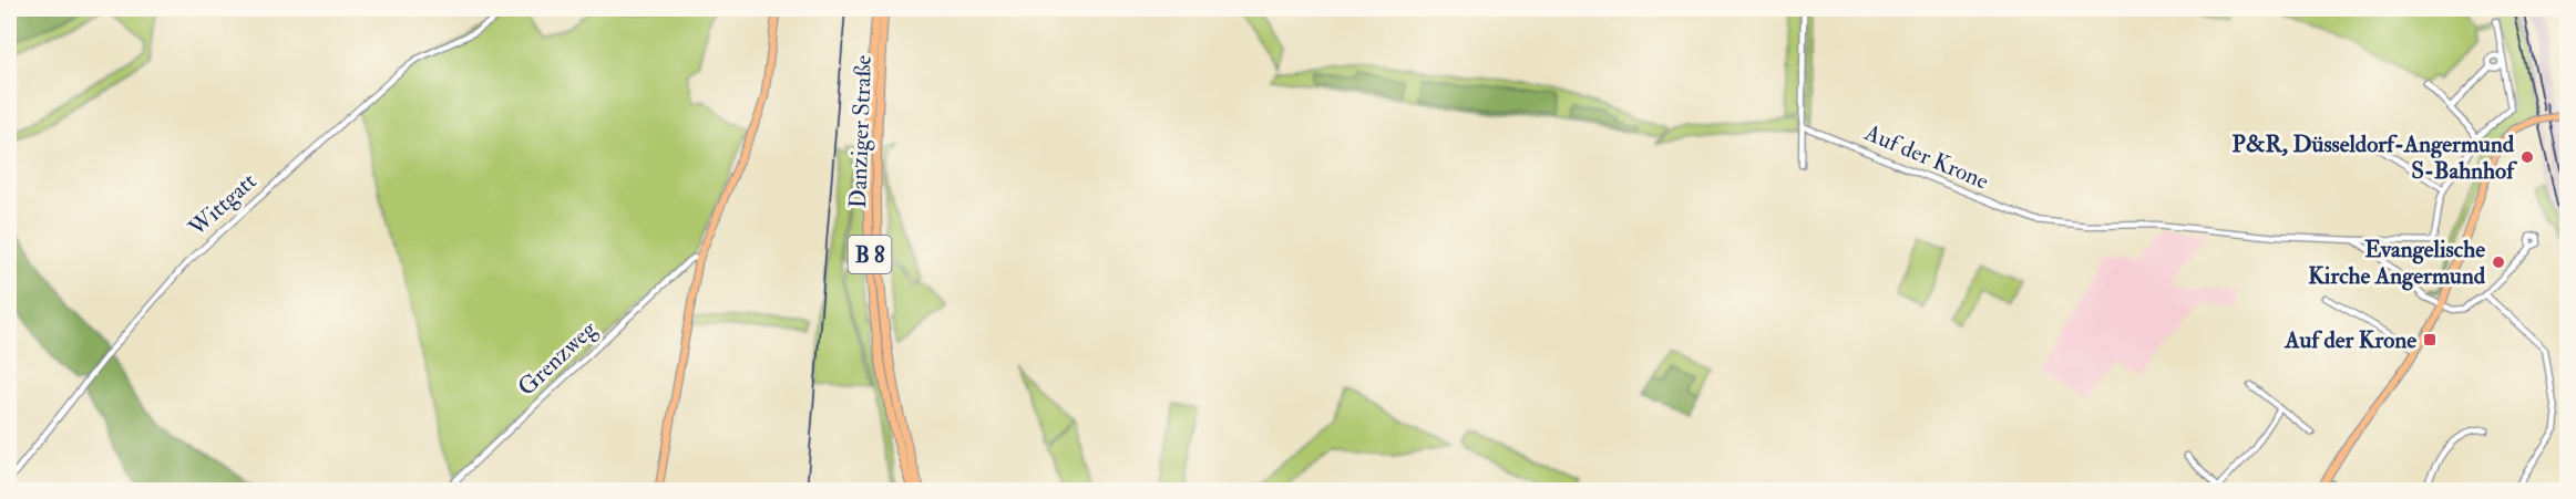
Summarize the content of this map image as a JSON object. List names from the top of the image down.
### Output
{
  "streets": {
    "highway": ["Danziger Straße", "B 8"],
    "street": ["Auf der Krone", "Wittgatt", "Grenzweg"]
  },
  "places": {
    "other": ["P&R, Düsseldorf-Angermund S-Bahnhof", "Evangelische Kirche Angermund"],
    "transit": ["Auf der Krone"]
  }
}
